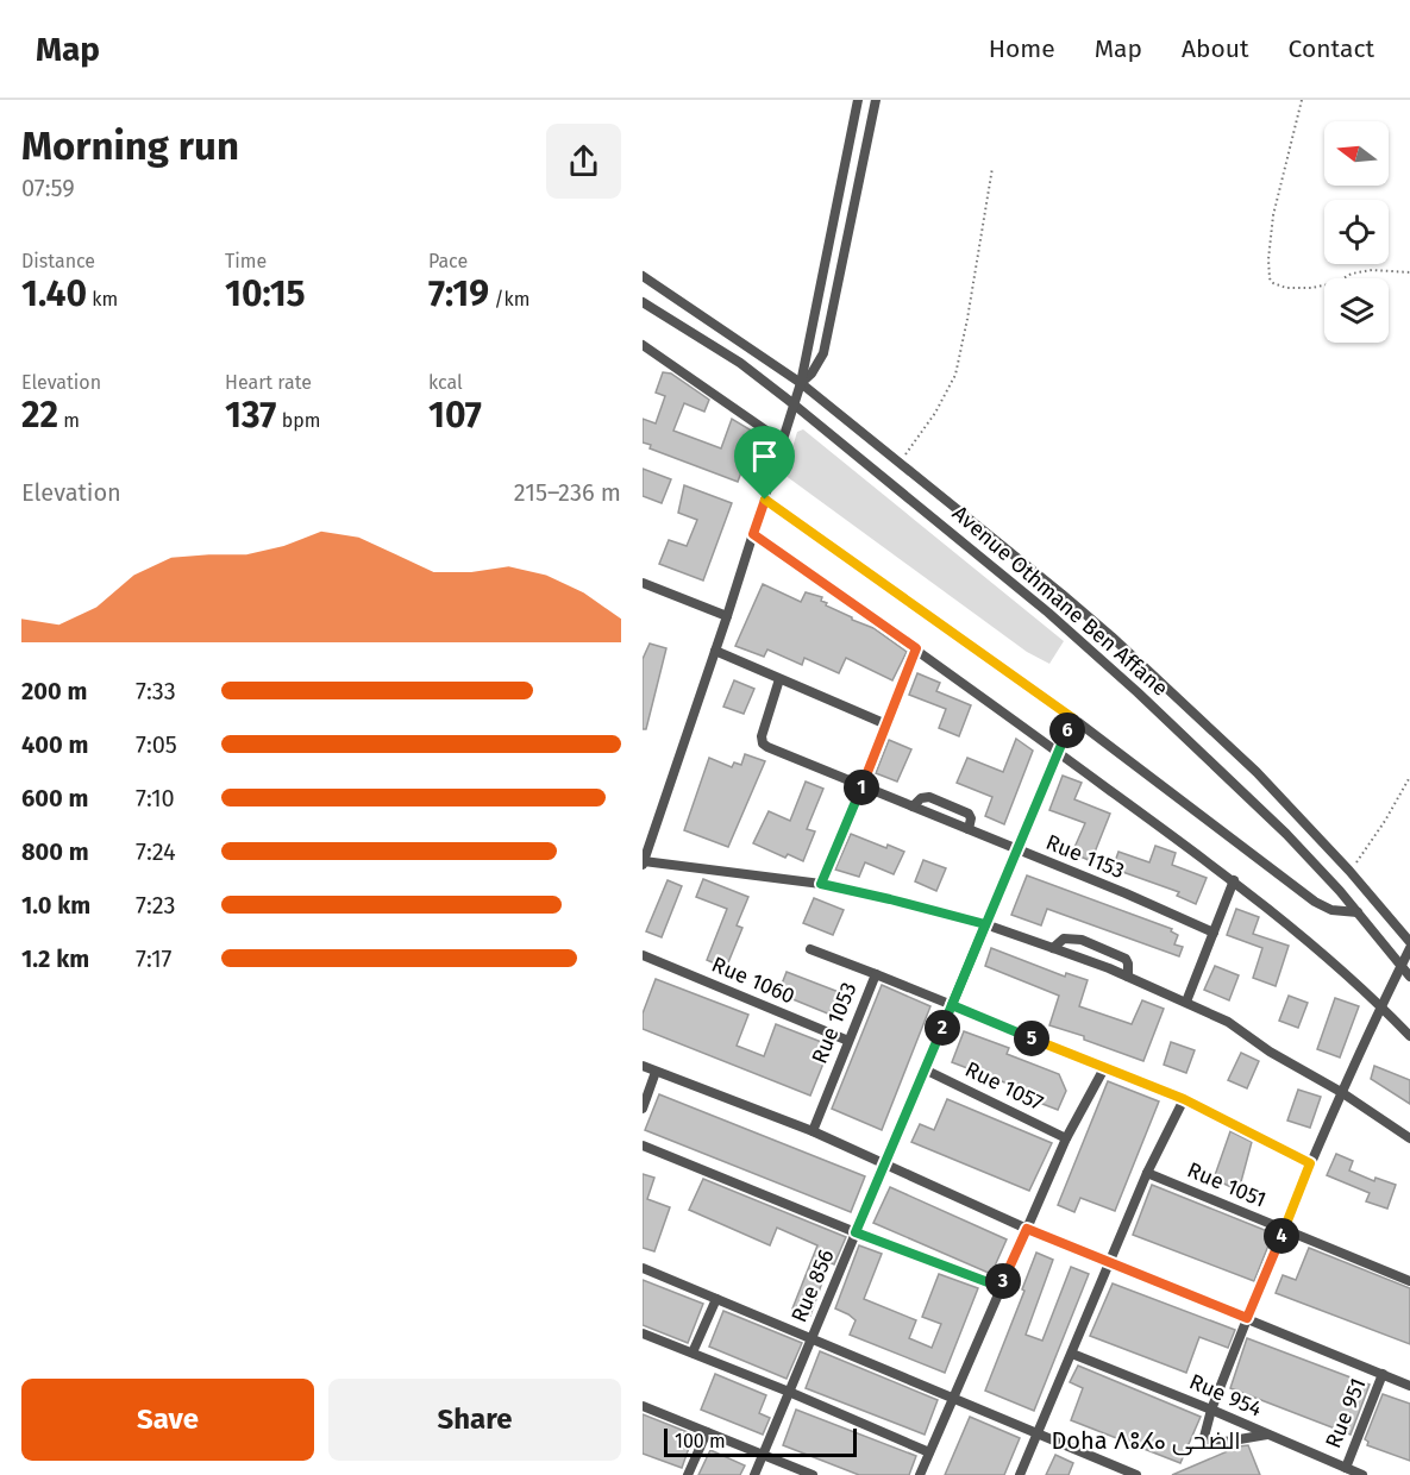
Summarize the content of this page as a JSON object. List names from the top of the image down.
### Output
{
  "streets": {
    "street": [
      "Avenue Othmane Ben Affane",
      "Rue 1153",
      "Rue 1060",
      "Rue 1053",
      "Rue 1057",
      "Rue 1051",
      "Rue 856",
      "Rue 954",
      "Rue 951"
    ]
  },
  "crossings": [
    ["Rue 1153", "Rue 856"],
    ["Rue 1060", "Rue 1053"],
    ["Rue 1053", "Rue 856"],
    ["Rue 1057", "Rue 856"],
    ["Rue 954", "Rue 951"]
  ],
  "districts": ["Doha ⴷⵓⵃⴰ الضحى"],
  "scale_bar": "100 m",
  "north": "left",
  "page": {
    "header": "Map",
    "nav": [
      "Home",
      "Map",
      "About",
      "Contact"
    ],
    "heading": ["Morning run", "07:59"],
    "stats": [
      ["Distance", "1.40 km"],
      ["Time", "10:15"],
      ["Pace", "7:19 /km"],
      ["Elevation", "22 m"],
      ["Heart rate", "137 bpm"],
      ["kcal", "107"]
    ],
    "chart": ["Elevation", "215–236 m"],
    "list": [
      {
        "name": "200 m",
        "note": "7:33"
      },
      {
        "name": "400 m",
        "note": "7:05"
      },
      {
        "name": "600 m",
        "note": "7:10"
      },
      {
        "name": "800 m",
        "note": "7:24"
      },
      {
        "name": "1.0 km",
        "note": "7:23"
      },
      {
        "name": "1.2 km",
        "note": "7:17"
      }
    ],
    "pins": [
      "6",
      "1",
      "2",
      "5",
      "4",
      "3"
    ],
    "buttons": ["Save", "Share"],
    "scale": "100 m"
  }
}
